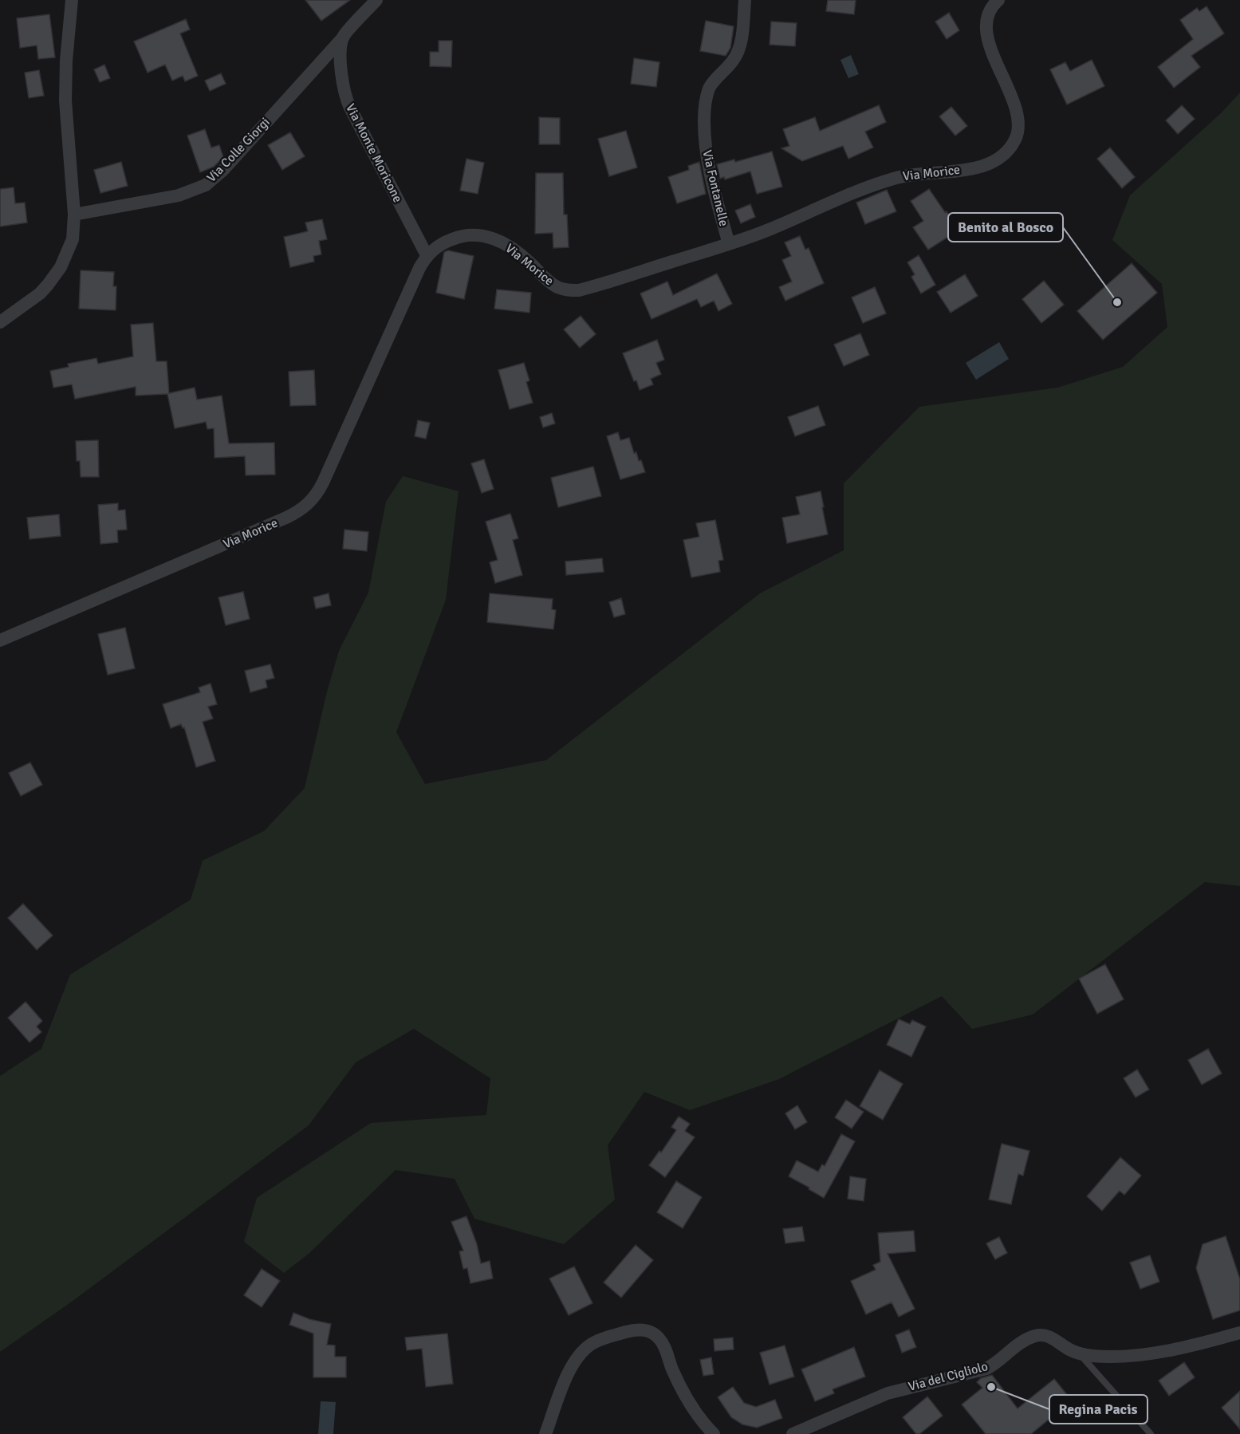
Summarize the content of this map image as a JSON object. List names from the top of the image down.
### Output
{
  "streets": {
    "street": [
      "Via Colle Giorgi",
      "Via Monte Moricone",
      "Via Morice",
      "Via Fontanelle",
      "Via del Cigliolo"
    ]
  },
  "crossings": [
    ["Via Colle Giorgi", "Via Monte Moricone"],
    ["Via Monte Moricone", "Via Morice"],
    ["Via Morice", "Via Fontanelle"]
  ],
  "places": ["Benito al Bosco", "Regina Pacis"]
}
